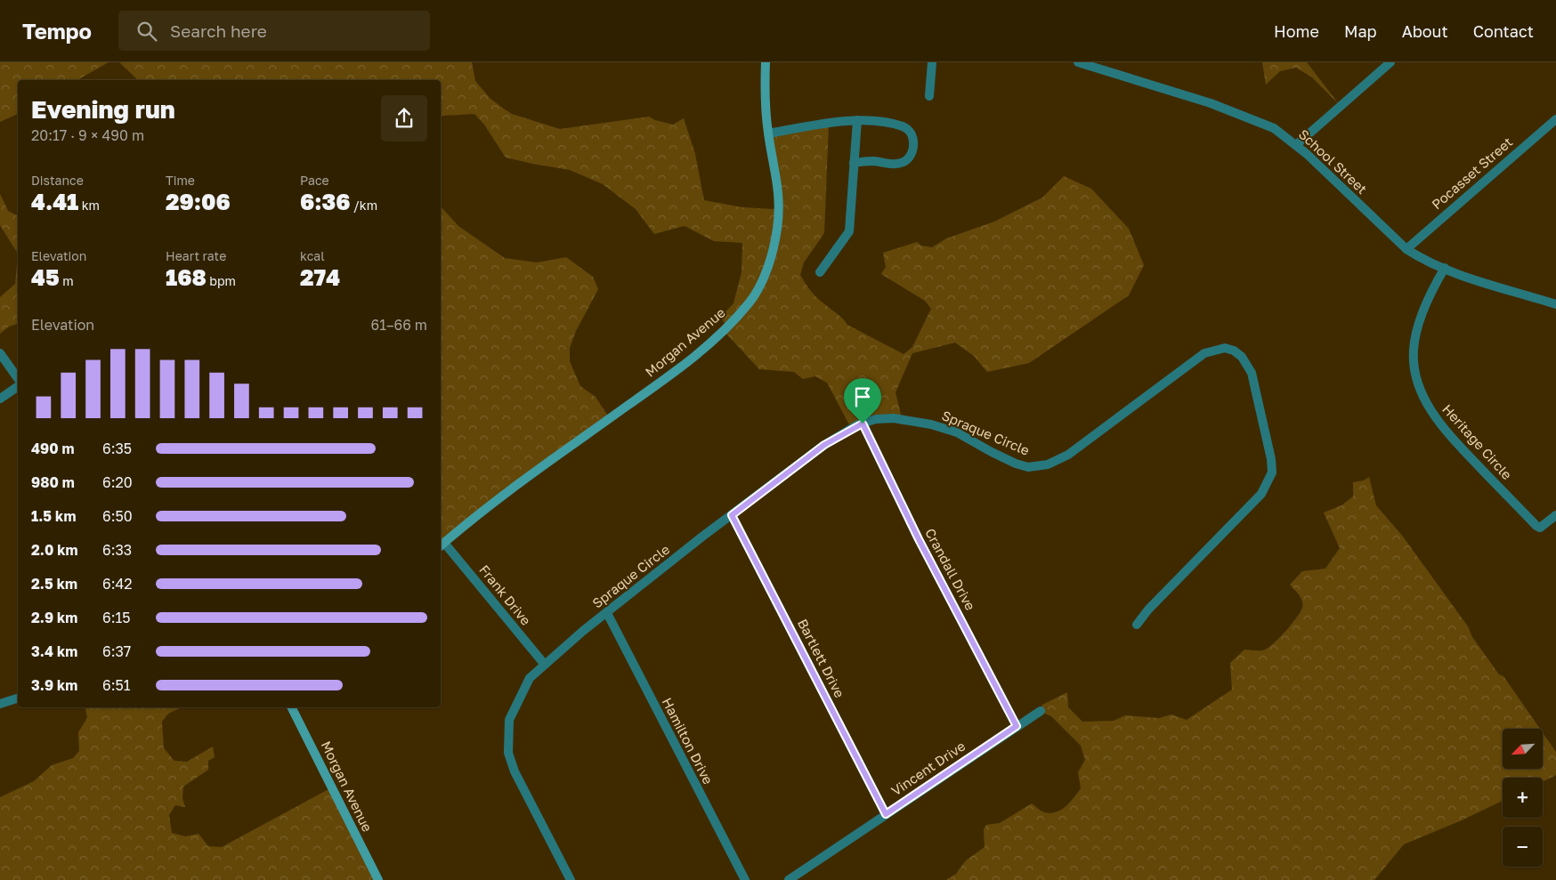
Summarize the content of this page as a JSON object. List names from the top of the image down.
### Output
{
  "streets": {
    "street": [
      "School Street",
      "Pocasset Street",
      "Morgan Avenue",
      "Spraque Circle",
      "Heritage Circle",
      "Crandall Drive",
      "Frank Drive",
      "Bartlett Drive",
      "Hamilton Drive",
      "Vincent Drive"
    ]
  },
  "crossings": [
    ["School Street", "Pocasset Street"],
    ["School Street", "Heritage Circle"],
    ["Morgan Avenue", "Frank Drive"],
    ["Spraque Circle", "Crandall Drive"],
    ["Spraque Circle", "Frank Drive"],
    ["Spraque Circle", "Bartlett Drive"],
    ["Spraque Circle", "Hamilton Drive"],
    ["Crandall Drive", "Vincent Drive"],
    ["Bartlett Drive", "Vincent Drive"]
  ],
  "north": "bottom left",
  "page": {
    "header": "Tempo",
    "search": "Search here",
    "nav": [
      "Home",
      "Map",
      "About",
      "Contact"
    ],
    "heading": ["Evening run", "20:17 · 9 × 490 m"],
    "stats": [
      ["Distance", "4.41 km"],
      ["Time", "29:06"],
      ["Pace", "6:36 /km"],
      ["Elevation", "45 m"],
      ["Heart rate", "168 bpm"],
      ["kcal", "274"]
    ],
    "chart": ["Elevation", "61–66 m"],
    "list": [
      {
        "name": "490 m",
        "note": "6:35"
      },
      {
        "name": "980 m",
        "note": "6:20"
      },
      {
        "name": "1.5 km",
        "note": "6:50"
      },
      {
        "name": "2.0 km",
        "note": "6:33"
      },
      {
        "name": "2.5 km",
        "note": "6:42"
      },
      {
        "name": "2.9 km",
        "note": "6:15"
      },
      {
        "name": "3.4 km",
        "note": "6:37"
      },
      {
        "name": "3.9 km",
        "note": "6:51"
      }
    ],
    "map_buttons": ["+", "−"]
  }
}
